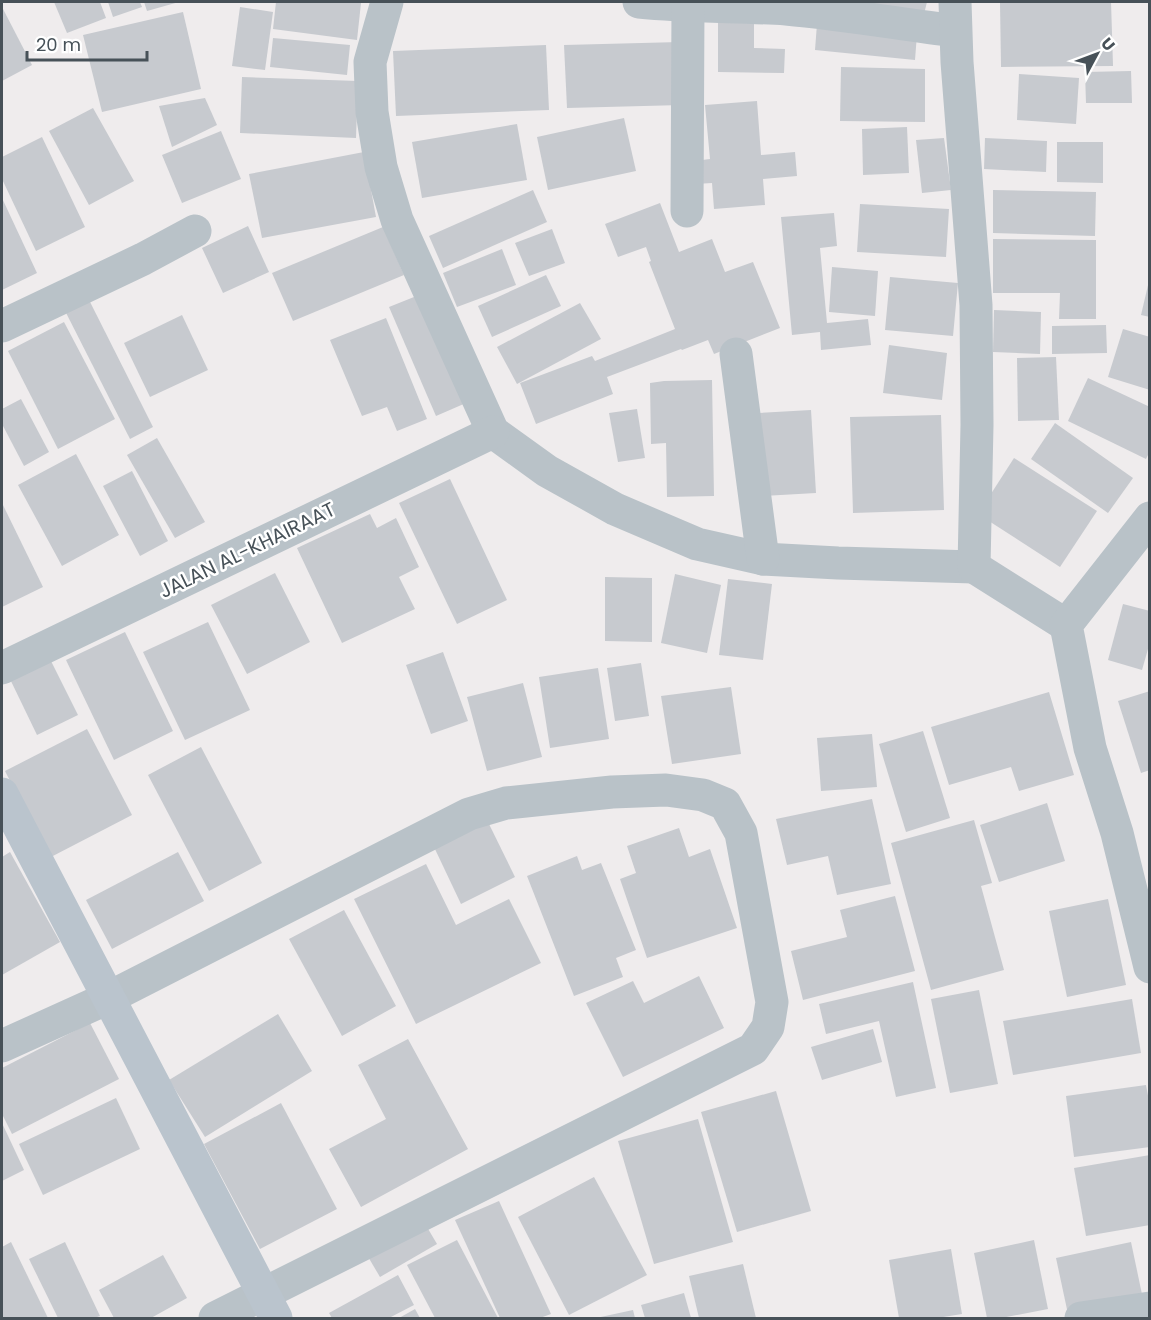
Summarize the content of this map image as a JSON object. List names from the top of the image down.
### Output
{
  "streets": {
    "street": ["JALAN AL-KHAIRAAT"]
  },
  "scale_bar": "20 m",
  "north": "top right"
}
